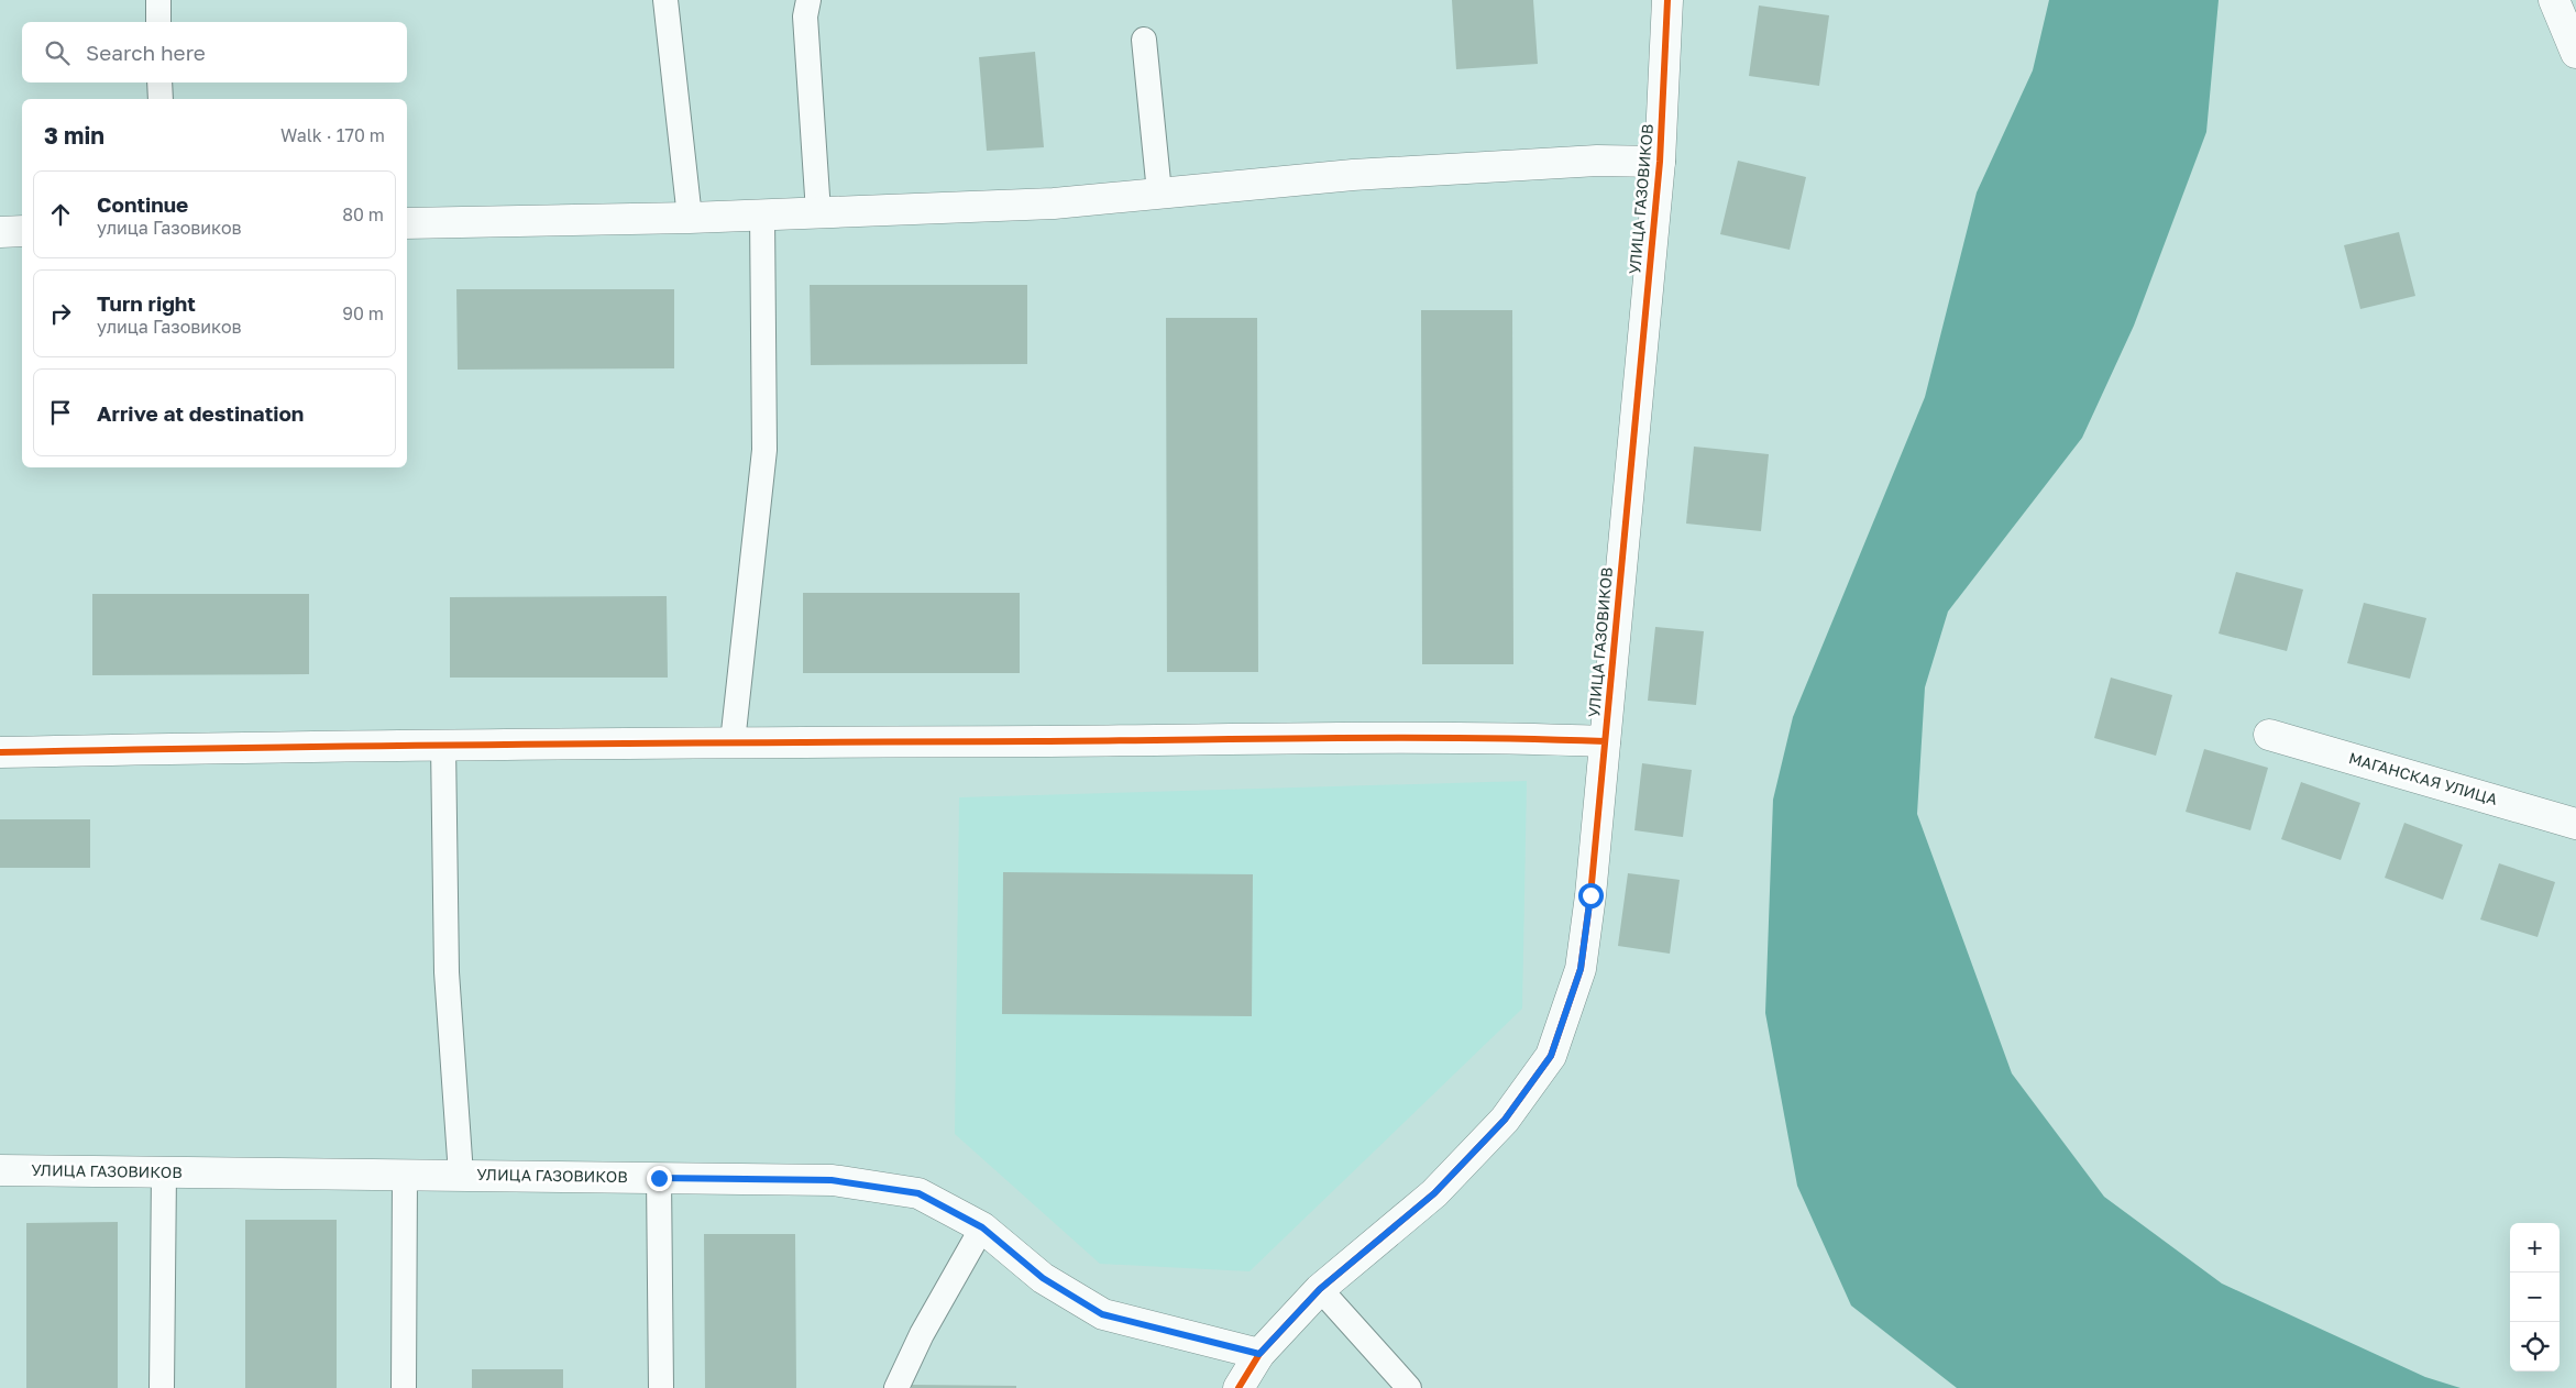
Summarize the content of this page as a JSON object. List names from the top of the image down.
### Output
{
  "streets": {
    "street": ["УЛИЦА ГАЗОВИКОВ", "МАГАНСКАЯ УЛИЦА"]
  },
  "page": {
    "search": "Search here",
    "heading": ["3 min", "Walk · 170 m"],
    "list": [
      ["Continue", "улица Газовиков", "80 m"],
      ["Turn right", "улица Газовиков", "90 m"],
      "Arrive at destination"
    ],
    "map_buttons": ["+", "−"]
  }
}
